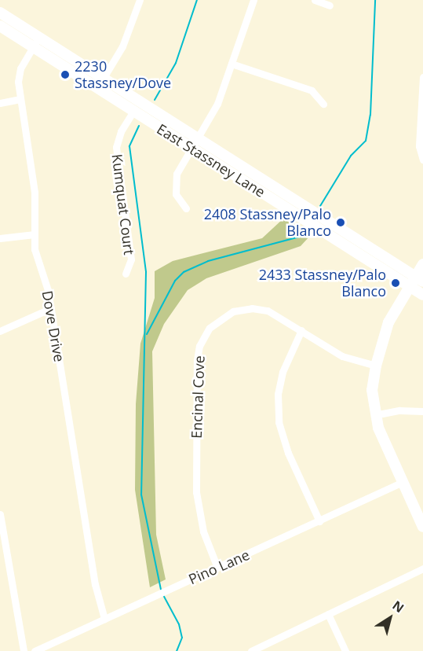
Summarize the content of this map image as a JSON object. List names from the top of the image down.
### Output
{
  "streets": {
    "main road": ["East Stassney Lane"],
    "street": [
      "Kumquat Court",
      "Dove Drive",
      "Encinal Cove",
      "Pino Lane"
    ]
  },
  "crossings": [
    ["East Stassney Lane", "Kumquat Court"],
    ["East Stassney Lane", "Dove Drive"],
    ["Dove Drive", "Pino Lane"],
    ["Encinal Cove", "Pino Lane"]
  ],
  "places": ["2230 Stassney/Dove", "2408 Stassney/Palo Blanco", "2433 Stassney/Palo Blanco"],
  "north": "top right"
}
